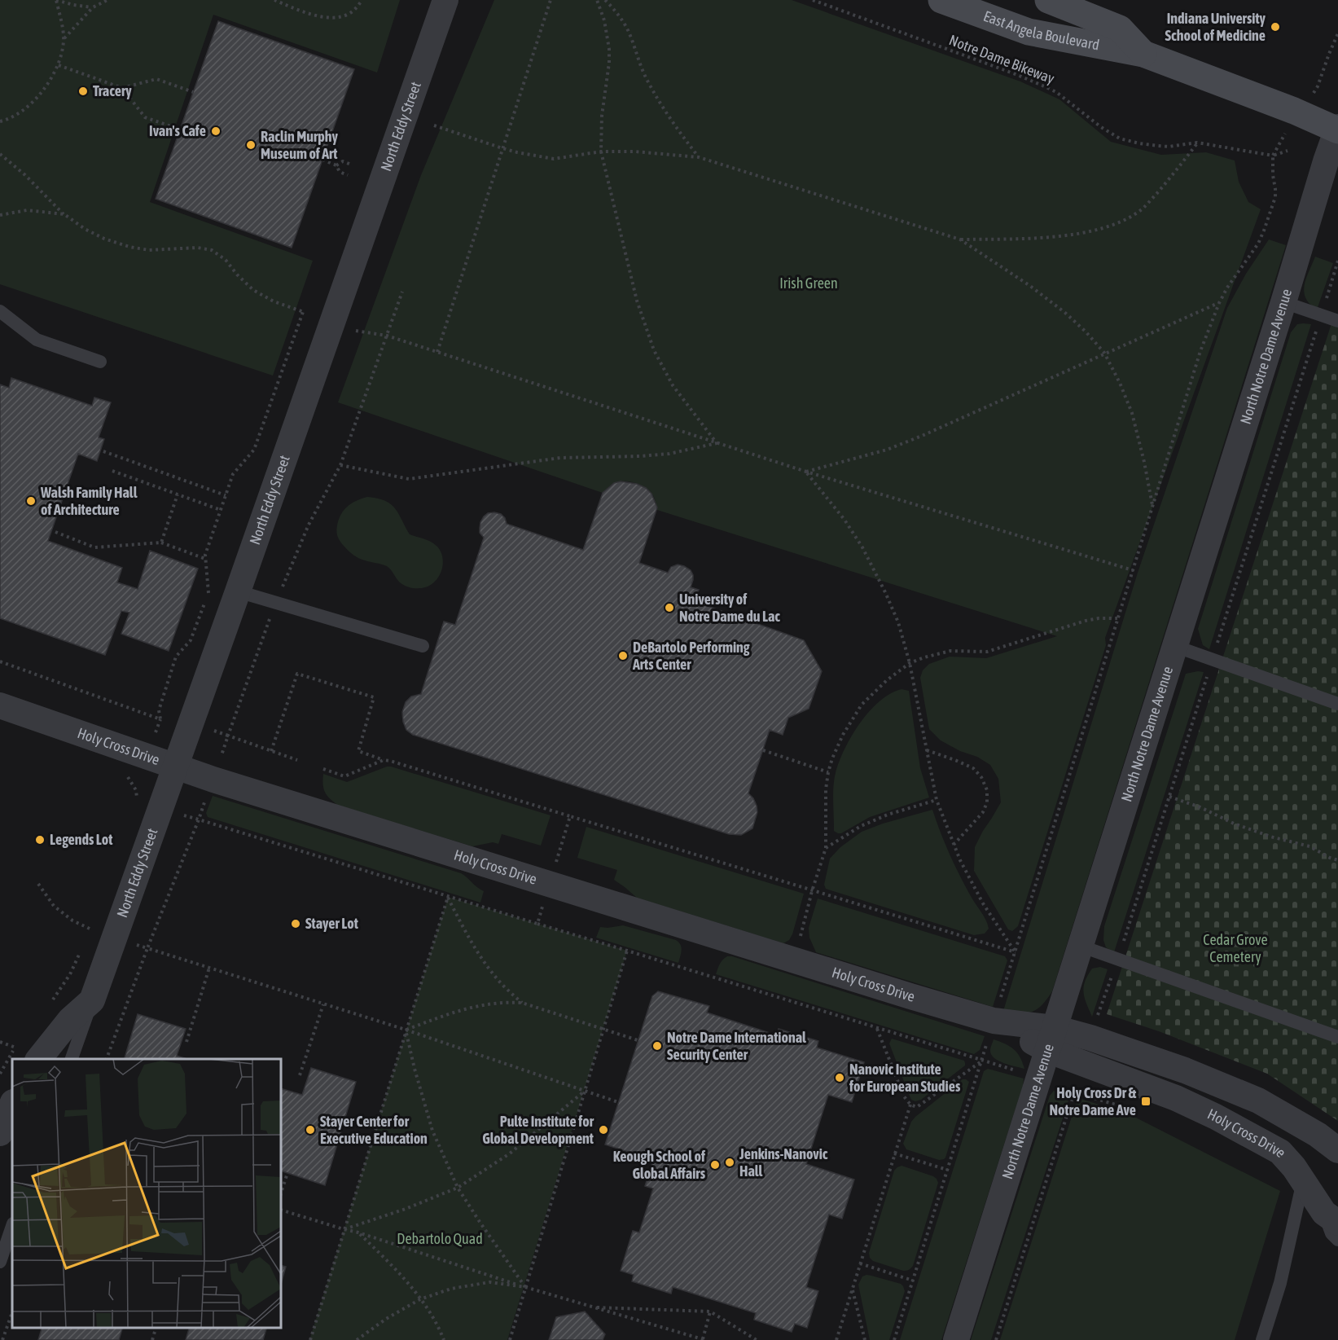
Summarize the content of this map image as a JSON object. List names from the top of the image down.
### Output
{
  "streets": {
    "main road": ["East Angela Boulevard"],
    "street": ["North Eddy Street", "North Notre Dame Avenue", "Holy Cross Drive"],
    "path": ["Notre Dame Bikeway"]
  },
  "crossings": [
    ["East Angela Boulevard", "North Notre Dame Avenue"],
    ["North Eddy Street", "Holy Cross Drive"],
    ["North Notre Dame Avenue", "Holy Cross Drive"]
  ],
  "parks": ["Irish Green", "Cedar Grove Cemetery", "Debartolo Quad"],
  "places": {
    "other": [
      "Indiana University School of Medicine",
      "Tracery",
      "Ivan's Cafe",
      "Raclin Murphy Museum of Art",
      "Walsh Family Hall of Architecture",
      "University of Notre Dame du Lac",
      "DeBartolo Performing Arts Center",
      "Legends Lot",
      "Stayer Lot",
      "Notre Dame International Security Center",
      "Nanovic Institute for European Studies",
      "Stayer Center for Executive Education",
      "Pulte Institute for Global Development",
      "Jenkins-Nanovic Hall",
      "Keough School of Global Affairs"
    ],
    "transit": ["Holy Cross Dr & Notre Dame Ave"]
  }
}
